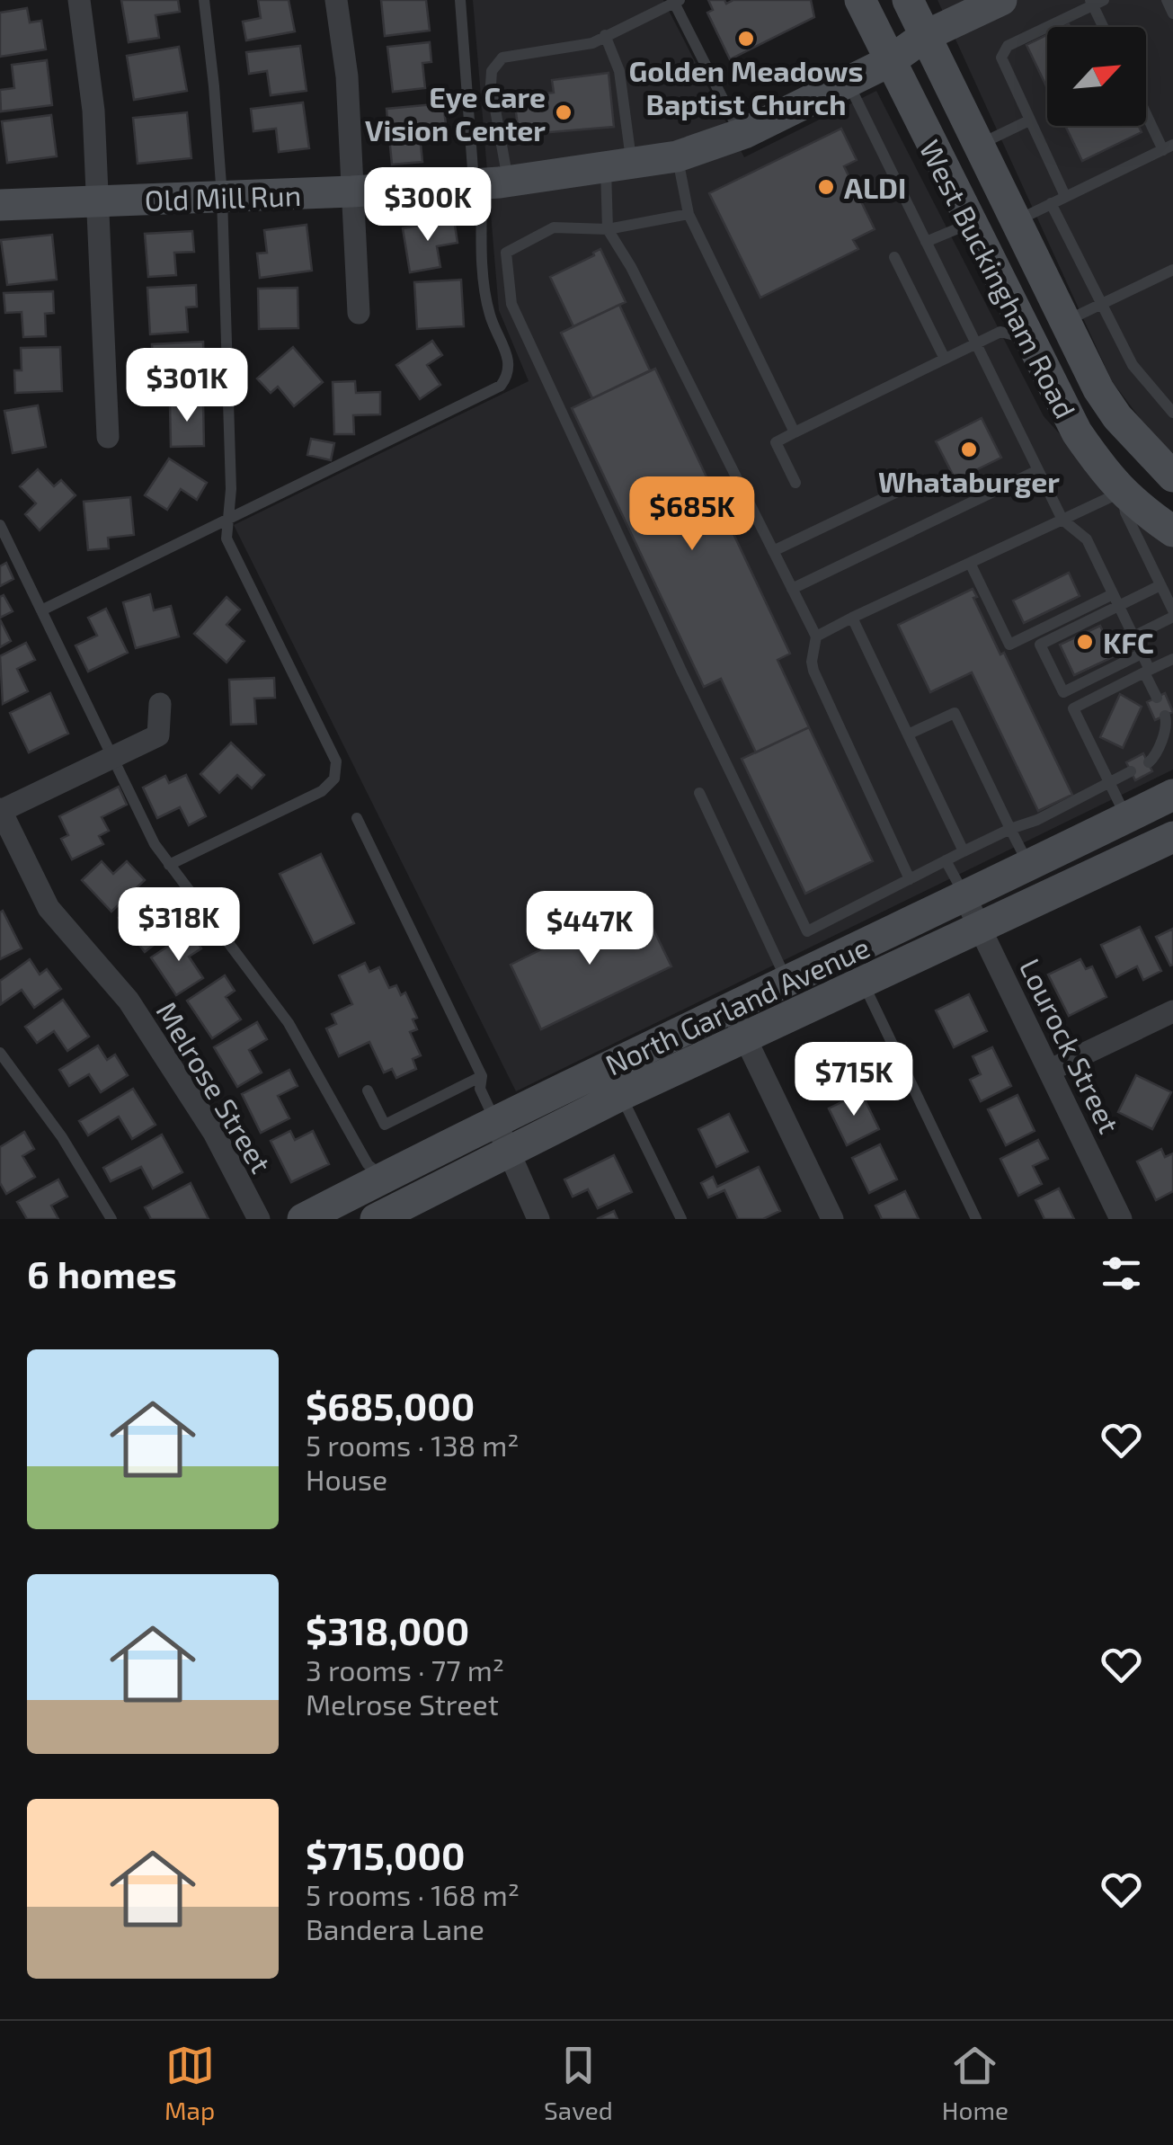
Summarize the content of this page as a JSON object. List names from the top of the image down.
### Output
{
  "streets": {
    "main road": ["Old Mill Run", "West Buckingham Road", "North Garland Avenue"],
    "street": ["Lourock Street", "Melrose Street"]
  },
  "crossings": [
    ["Old Mill Run", "West Buckingham Road"],
    ["North Garland Avenue", "Lourock Street"]
  ],
  "places": [
    "Golden Meadows Baptist Church",
    "Eye Care Vision Center",
    "ALDI",
    "Whataburger",
    "KFC"
  ],
  "north": "top right",
  "page": {
    "price": [
      "$300K",
      "$301K",
      "$685K",
      "$318K",
      "$447K",
      "$715K"
    ],
    "heading": "6 homes",
    "list": [
      {
        "name": "$685,000",
        "note": "5 rooms · 138 m² · House"
      },
      {
        "name": "$318,000",
        "note": "3 rooms · 77 m² · Melrose Street"
      },
      {
        "name": "$715,000",
        "note": "5 rooms · 168 m² · Bandera Lane"
      }
    ],
    "tabs": ["Map", "Saved", "Home"]
  }
}
